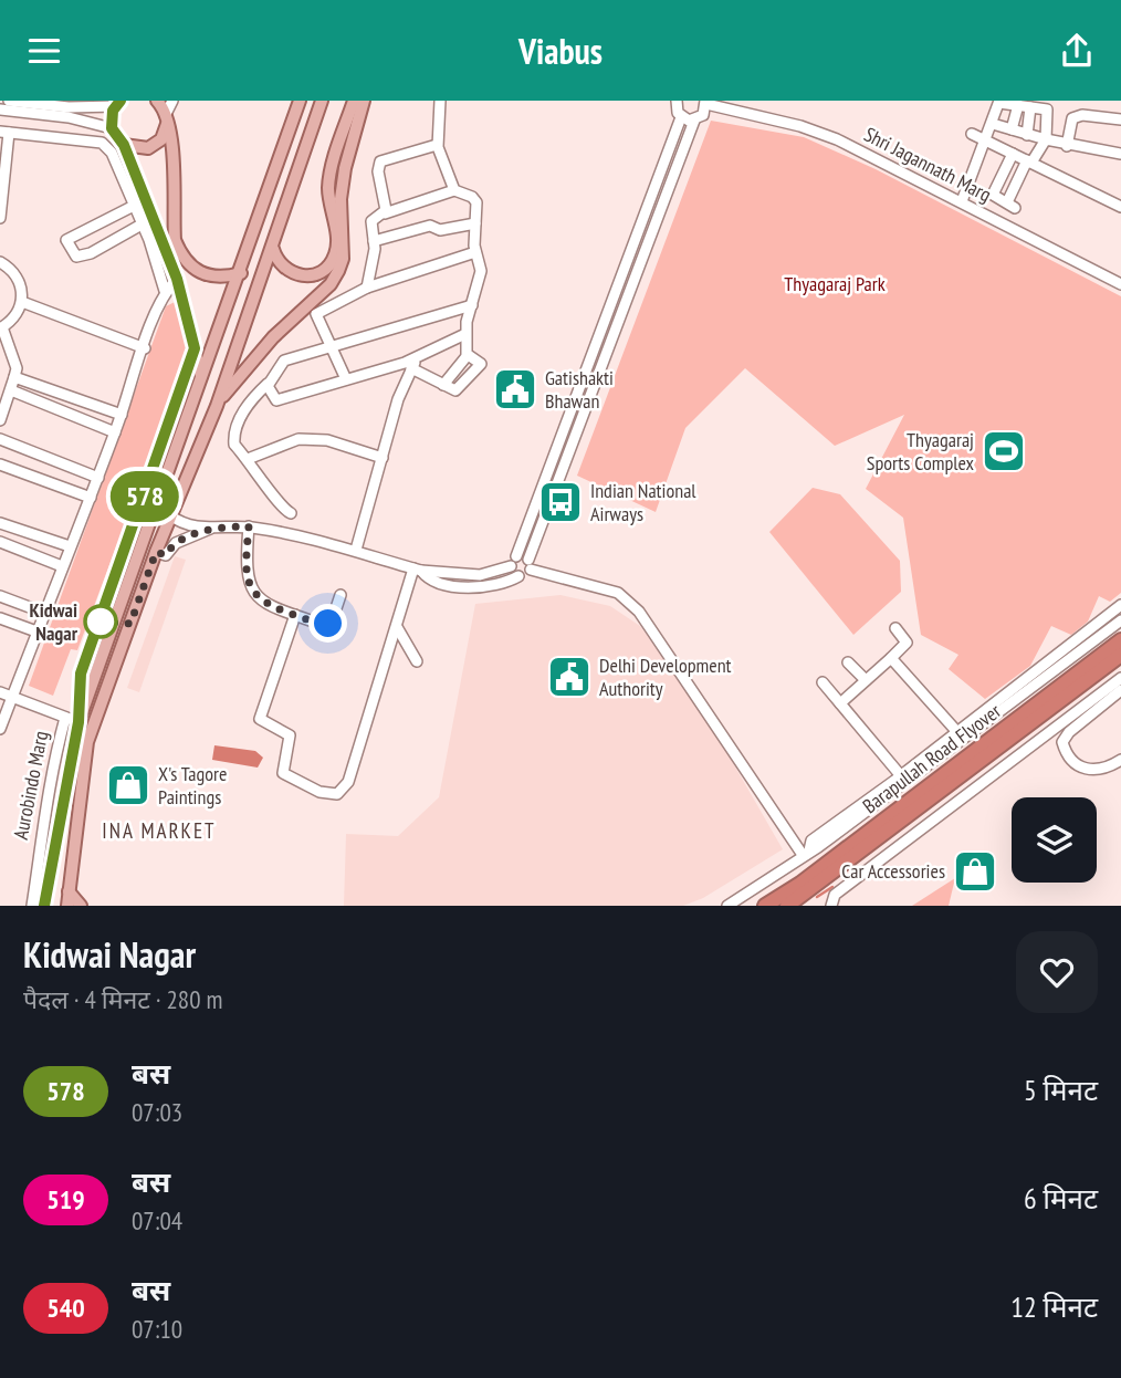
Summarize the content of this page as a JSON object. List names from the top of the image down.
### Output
{
  "streets": {
    "highway": ["Barapullah Road Flyover"],
    "main road": ["Aurobindo Marg"],
    "street": ["Shri Jagannath Marg"]
  },
  "districts": ["INA MARKET"],
  "parks": ["Thyagaraj Park"],
  "places": {
    "public building": ["Gatishakti Bhawan", "Delhi Development Authority"],
    "sports": ["Thyagaraj Sports Complex"],
    "bus stop": ["Indian National Airways"],
    "other": ["Kidwai Nagar"],
    "shop": ["X's Tagore Paintings", "Car Accessories"]
  },
  "lines": ["bus line 578"],
  "page": {
    "header": "Viabus",
    "on_map": "578",
    "heading": ["Kidwai Nagar", "पैदल · 4 मिनट · 280 m"],
    "list": [
      {
        "mark": "578",
        "name": "बस",
        "note": "07:03",
        "value": "5 मिनट"
      },
      {
        "mark": "519",
        "name": "बस",
        "note": "07:04",
        "value": "6 मिनट"
      },
      {
        "mark": "540",
        "name": "बस",
        "note": "07:10",
        "value": "12 मिनट"
      }
    ]
  }
}
